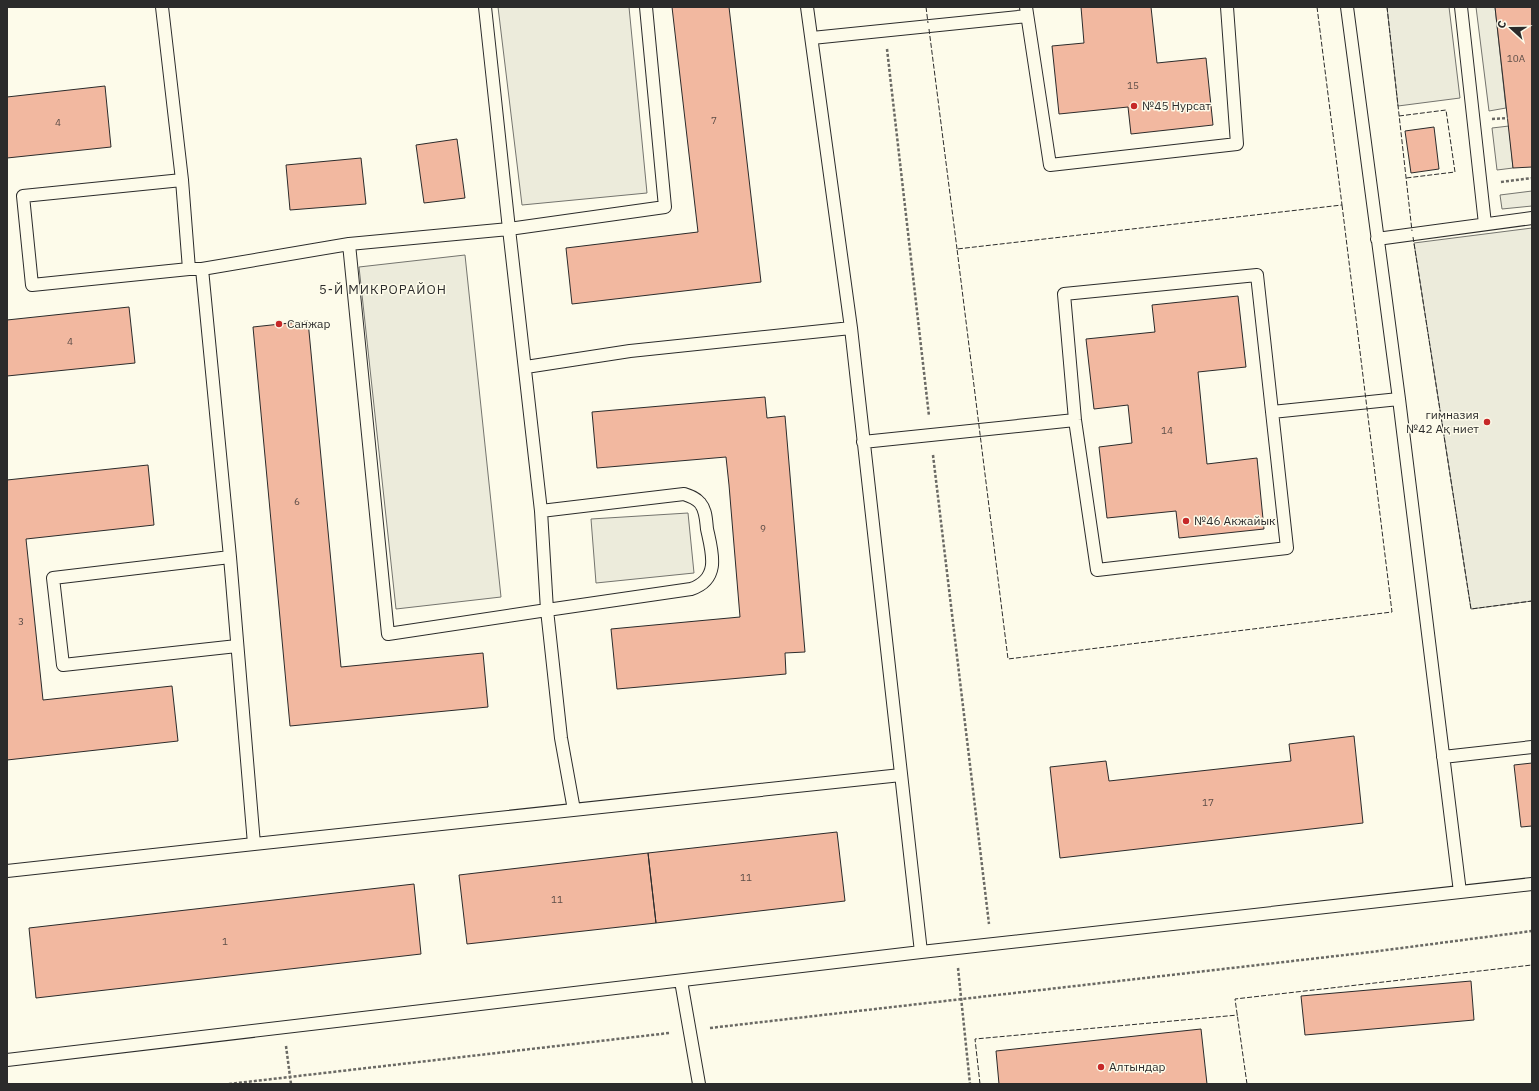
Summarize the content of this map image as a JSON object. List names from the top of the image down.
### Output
{
  "districts": ["5-Й МИКРОРАЙОН"],
  "places": [
    "№45 Нурсат",
    "Санжар",
    "гимназия №42 Ақ ниет",
    "№46 Акжайык",
    "Алтындар"
  ],
  "house_numbers": [
    "10А",
    "15",
    "7",
    "4",
    "4",
    "14",
    "6",
    "9",
    "3",
    "17",
    "11",
    "11",
    "1"
  ],
  "north": "left"
}
